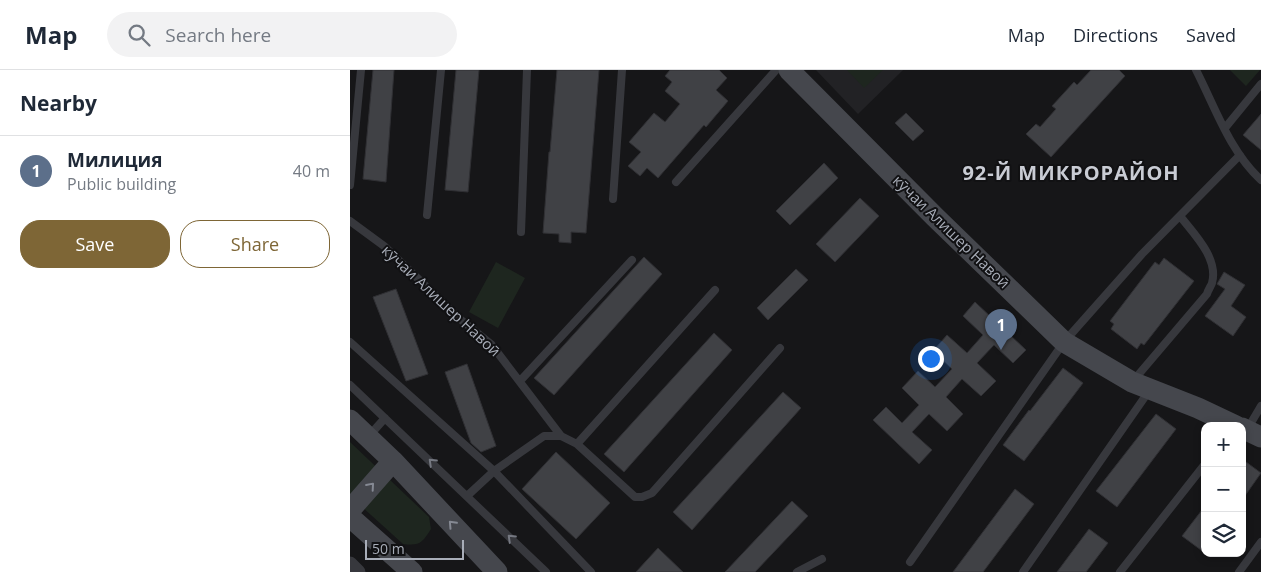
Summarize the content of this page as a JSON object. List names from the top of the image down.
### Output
{
  "streets": {
    "street": ["кӯчаи Алишер Навоӣ"]
  },
  "districts": ["92-Й МИКРОРАЙОН"],
  "scale_bar": "50 m",
  "page": {
    "header": "Map",
    "search": "Search here",
    "nav": ["Map", "Directions", "Saved"],
    "heading": "Nearby",
    "list": [
      {
        "mark": "1",
        "name": "Милиция",
        "note": "Public building",
        "value": "40 m"
      }
    ],
    "buttons": ["Save", "Share"],
    "pins": "1",
    "map_buttons": ["+", "−"],
    "scale": "50 m"
  }
}
